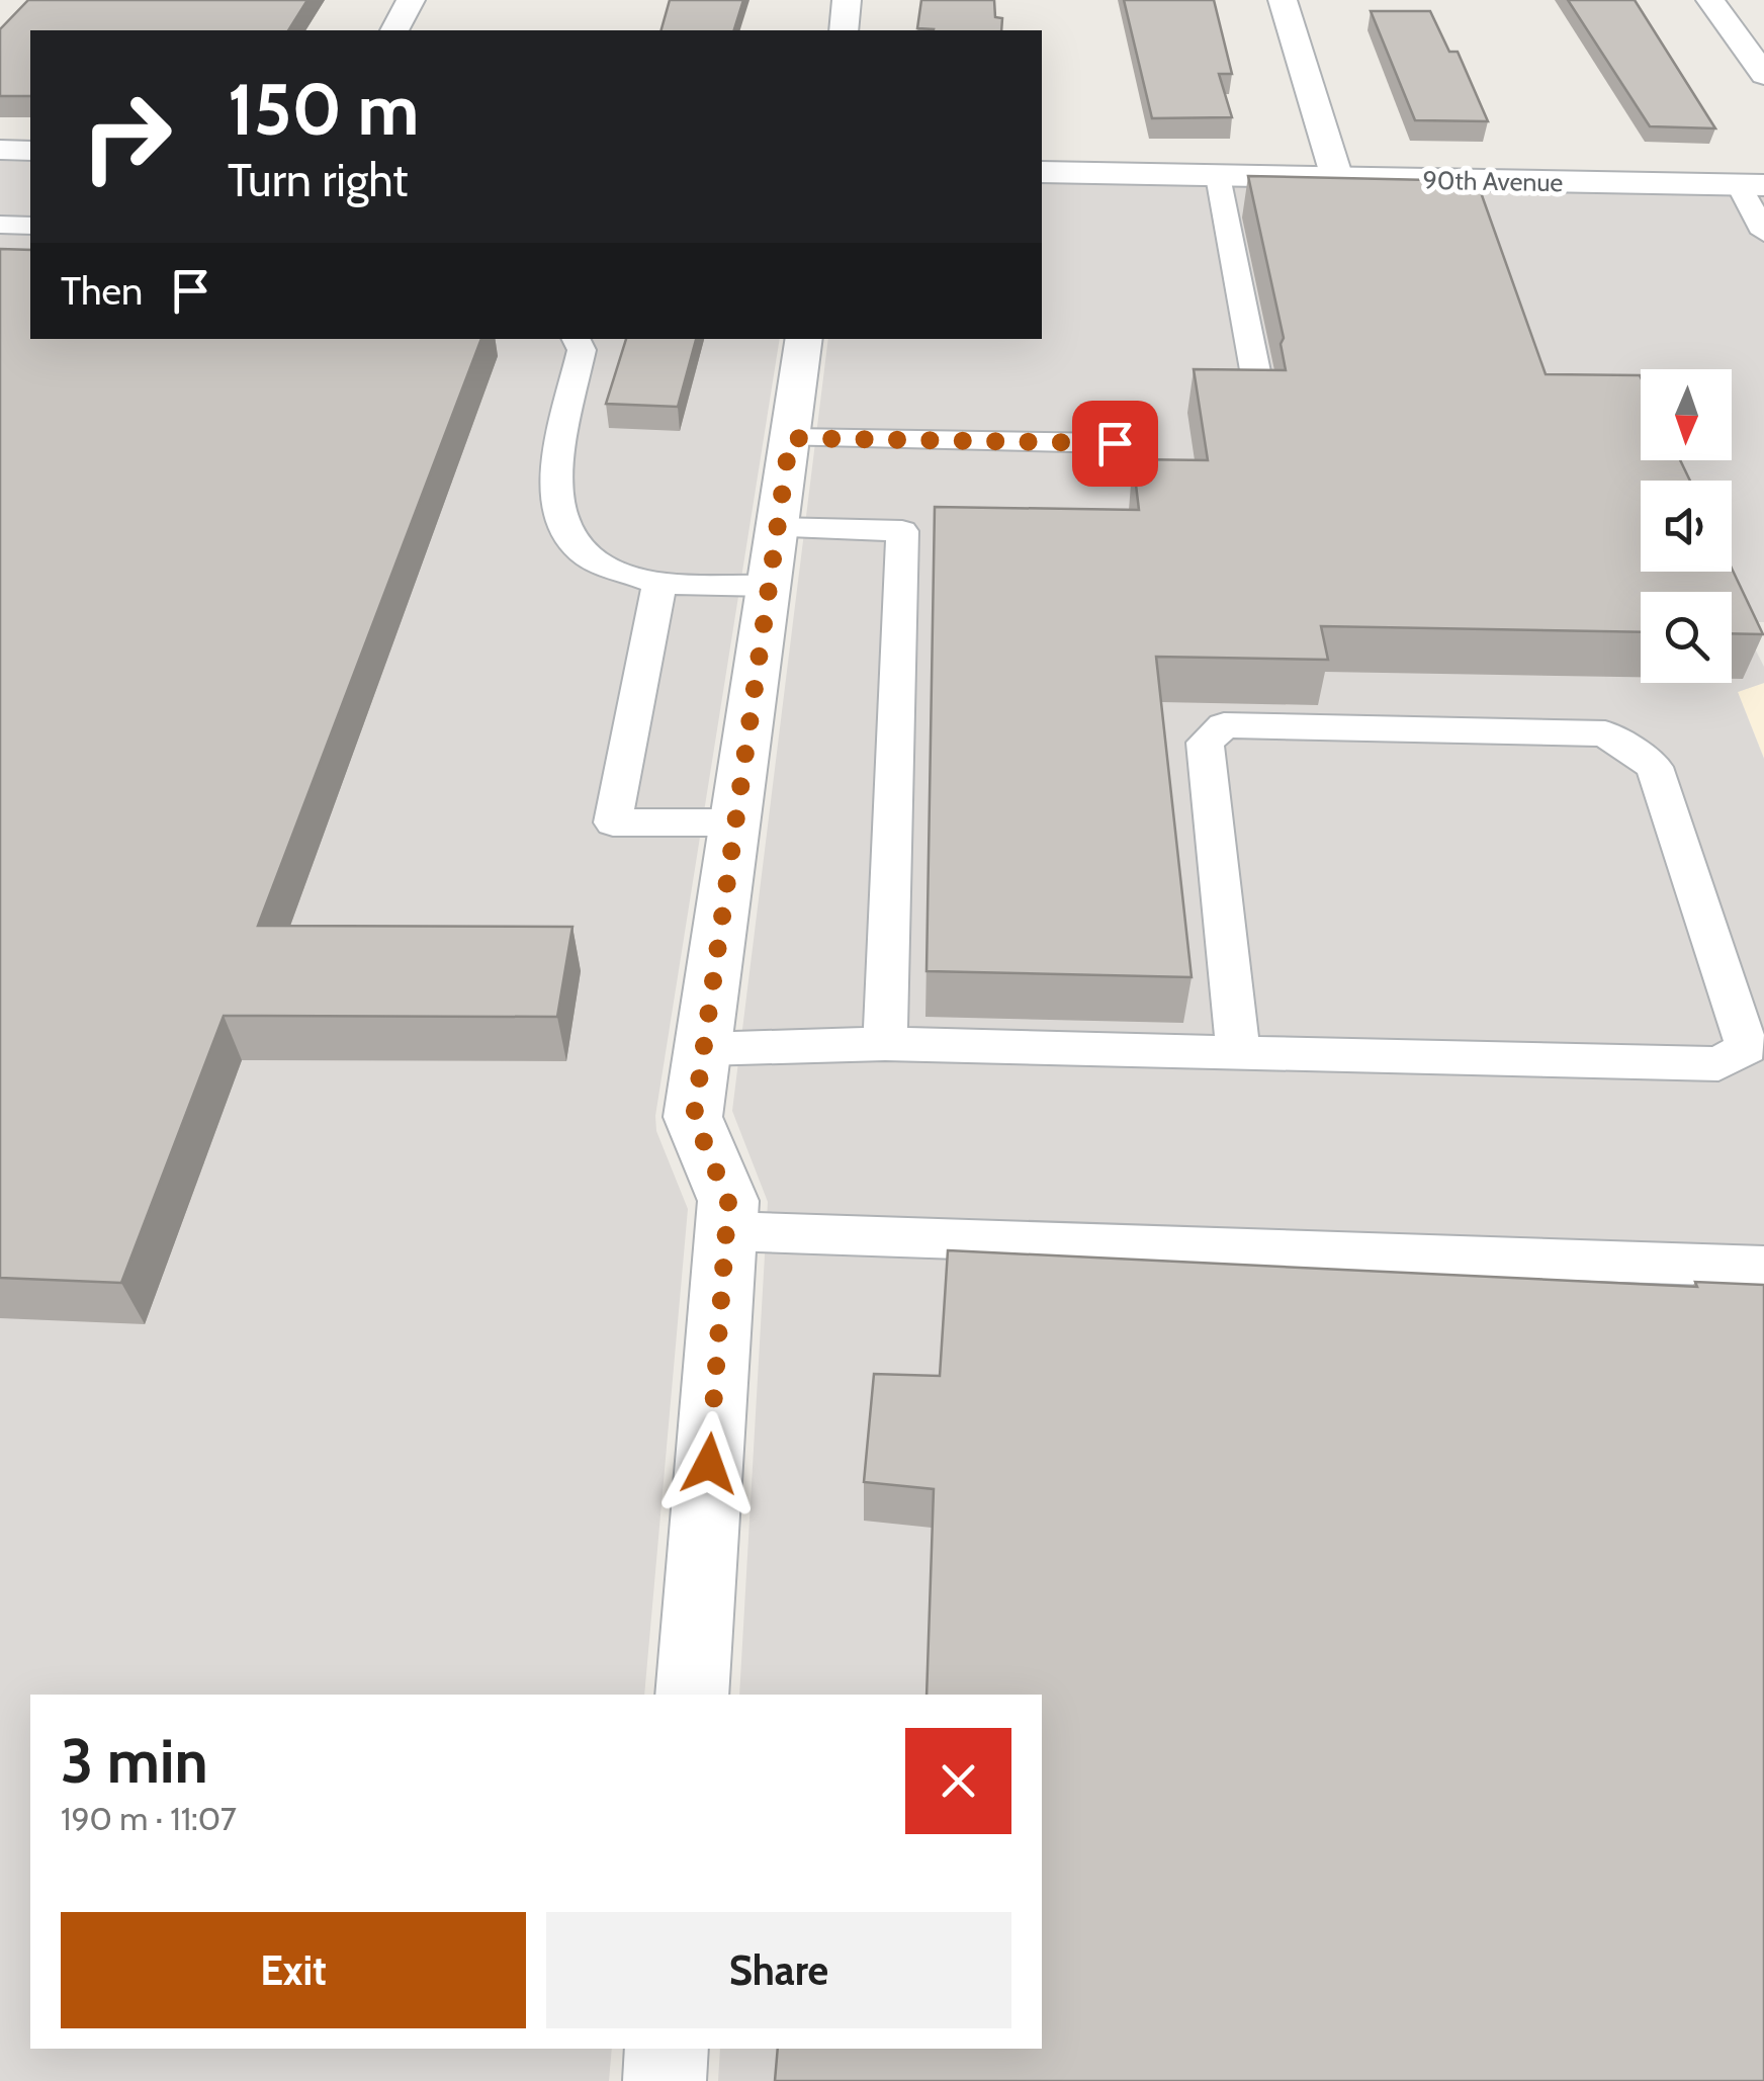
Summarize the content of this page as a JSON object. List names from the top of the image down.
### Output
{
  "streets": {
    "street": ["90th Avenue"]
  },
  "north": "bottom",
  "page": {
    "turn": ["150 m", "Turn right"],
    "then": "Then",
    "heading": ["3 min", "190 m · 11:07"],
    "buttons": ["Exit", "Share"]
  }
}
